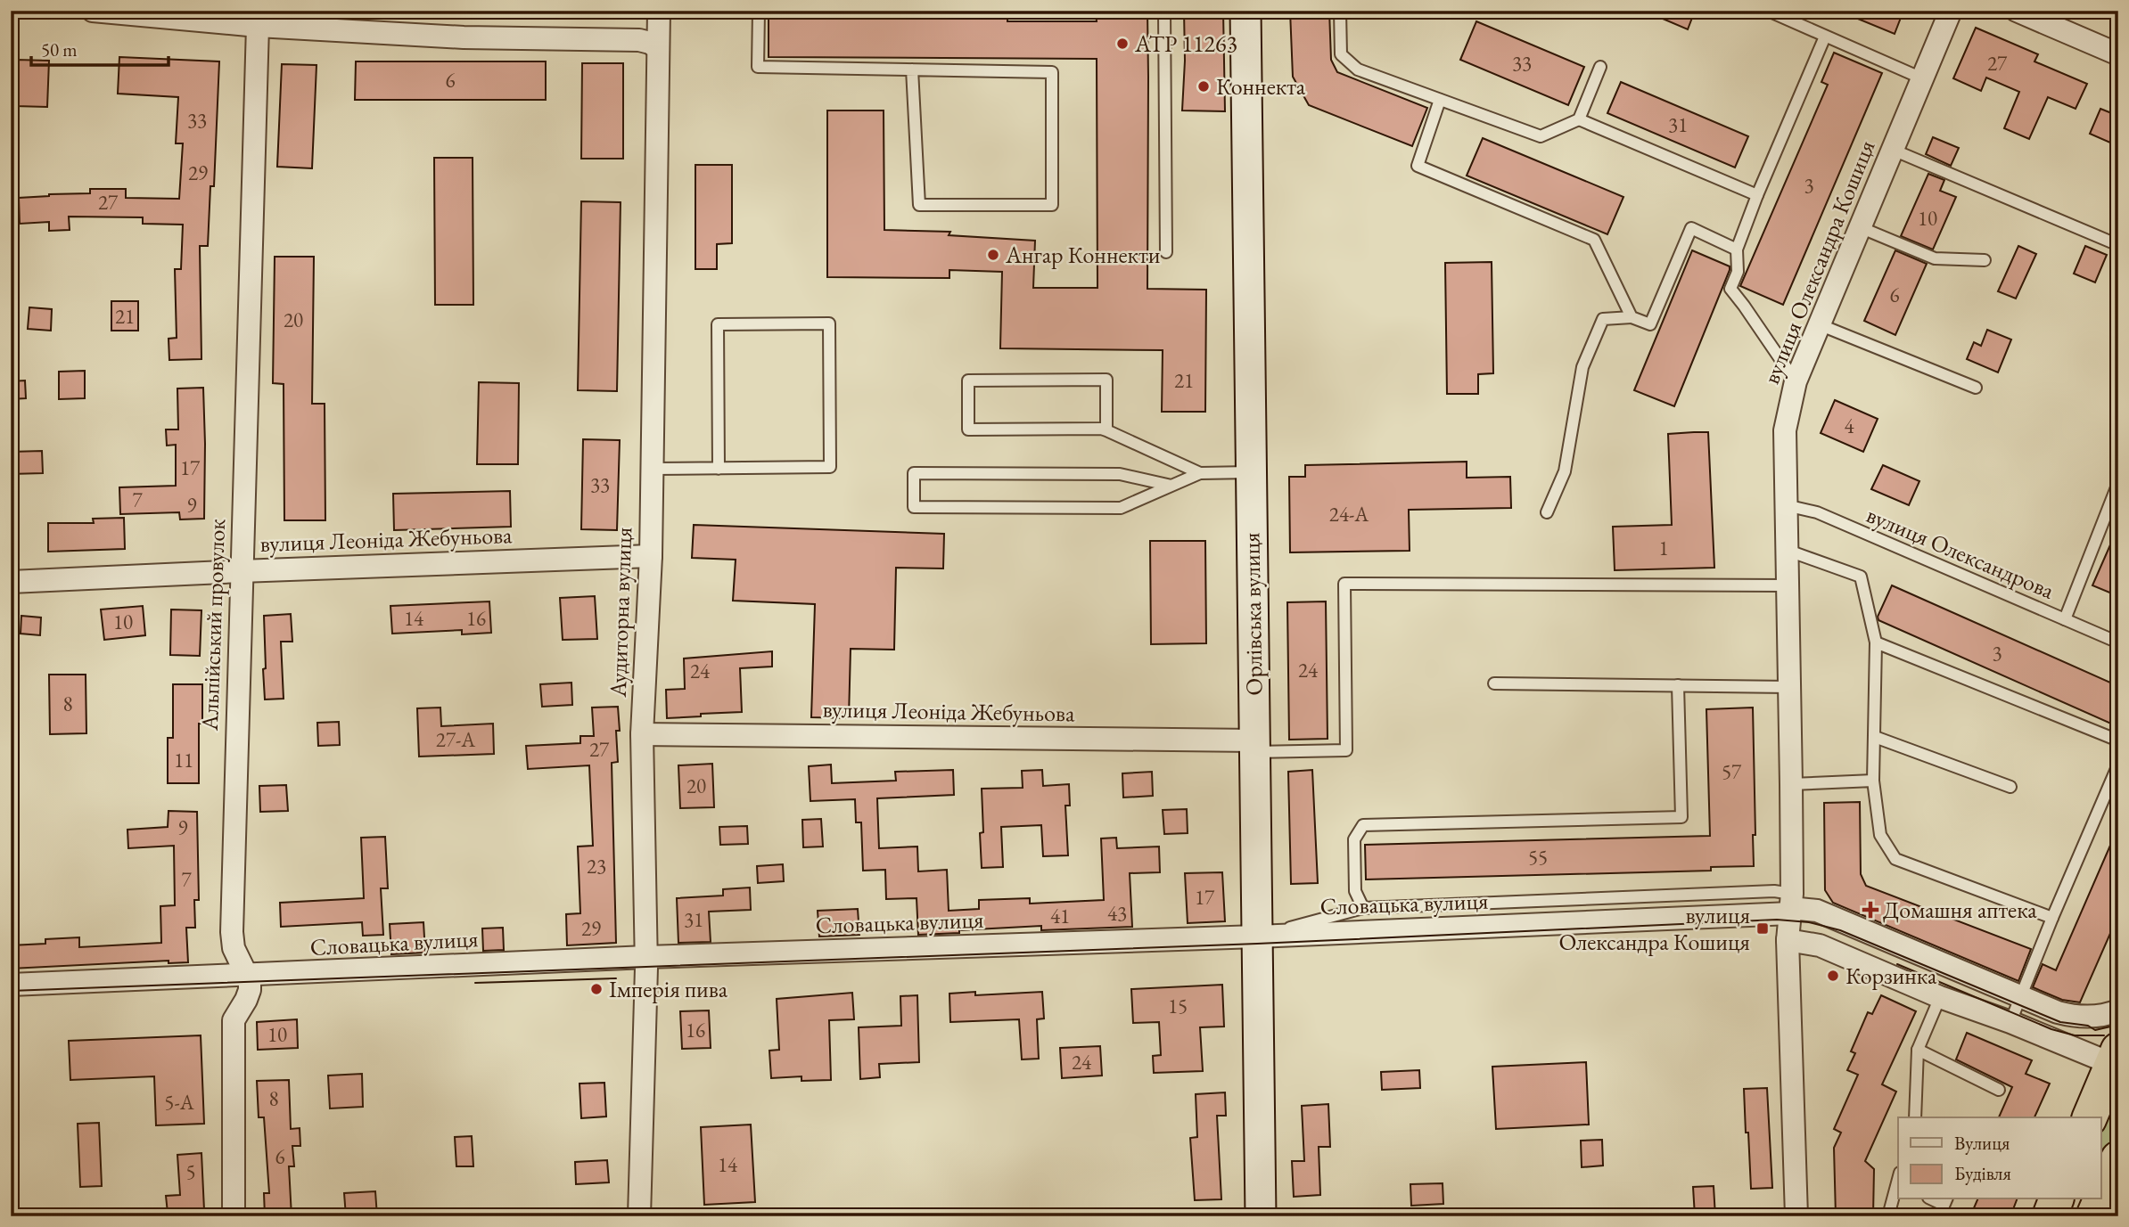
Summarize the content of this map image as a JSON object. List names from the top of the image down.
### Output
{
  "streets": {
    "street": [
      "вулиця Олександра Кошиця",
      "вулиця Леоніда Жебуньова",
      "Аудиторна вулиця",
      "Орлівська вулиця",
      "Альпійський провулок",
      "Словацька вулиця"
    ],
    "lane": ["вулиця Олександрова"]
  },
  "crossings": [
    ["вулиця Олександра Кошиця", "вулиця Олександрова"],
    ["вулиця Олександра Кошиця", "Словацька вулиця"],
    ["вулиця Леоніда Жебуньова", "Аудиторна вулиця"],
    ["вулиця Леоніда Жебуньова", "Орлівська вулиця"],
    ["вулиця Леоніда Жебуньова", "Альпійський провулок"],
    ["Аудиторна вулиця", "Словацька вулиця"],
    ["Орлівська вулиця", "Словацька вулиця"],
    ["Альпійський провулок", "Словацька вулиця"]
  ],
  "places": {
    "other": [
      "ATP 11263",
      "Коннекта",
      "Ангар Коннекти",
      "Корзинка",
      "Імперія пива"
    ],
    "health": ["Домашня аптека"],
    "transit": ["вулиця Олександра Кошиця"]
  },
  "house_numbers": [
    "33",
    "27",
    "6",
    "33",
    "31",
    "29",
    "3",
    "27",
    "10",
    "6",
    "21",
    "20",
    "21",
    "4",
    "17",
    "33",
    "7",
    "9",
    "24-А",
    "1",
    "14",
    "16",
    "10",
    "3",
    "24",
    "24",
    "8",
    "27-А",
    "27",
    "11",
    "57",
    "20",
    "9",
    "55",
    "23",
    "7",
    "17",
    "43",
    "41",
    "31",
    "29",
    "15",
    "16",
    "10",
    "24",
    "8",
    "5-А",
    "6",
    "14",
    "5"
  ],
  "legend": ["Вулиця", "Будівля"],
  "scale_bar": "50 m"
}
